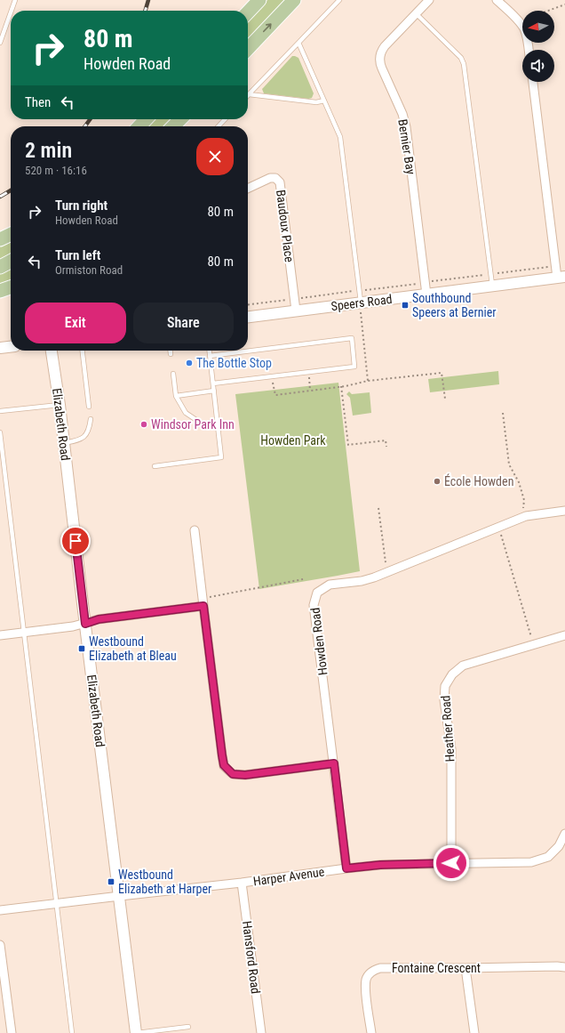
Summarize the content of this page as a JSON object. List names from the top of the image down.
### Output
{
  "streets": {
    "street": [
      "Bernier Bay",
      "Baudoux Place",
      "Speers Road",
      "Elizabeth Road",
      "Howden Road",
      "Heather Road",
      "Harper Avenue",
      "Hansford Road",
      "Fontaine Crescent"
    ]
  },
  "crossings": [
    ["Bernier Bay", "Speers Road"],
    ["Baudoux Place", "Speers Road"],
    ["Elizabeth Road", "Harper Avenue"],
    ["Howden Road", "Harper Avenue"],
    ["Heather Road", "Harper Avenue"],
    ["Harper Avenue", "Hansford Road"]
  ],
  "parks": ["Howden Park"],
  "places": {
    "transit": ["Southbound Speers at Bernier", "Westbound Elizabeth at Bleau", "Westbound Elizabeth at Harper"],
    "other": ["The Bottle Stop", "Windsor Park Inn", "École Howden"]
  },
  "north": "left",
  "page": {
    "turn": ["80 m", "Howden Road"],
    "then": "Then",
    "heading": ["2 min", "520 m · 16:16"],
    "list": [
      {
        "name": "Turn right",
        "note": "Howden Road",
        "value": "80 m"
      },
      {
        "name": "Turn left",
        "note": "Ormiston Road",
        "value": "80 m"
      }
    ],
    "buttons": ["Exit", "Share"]
  }
}
